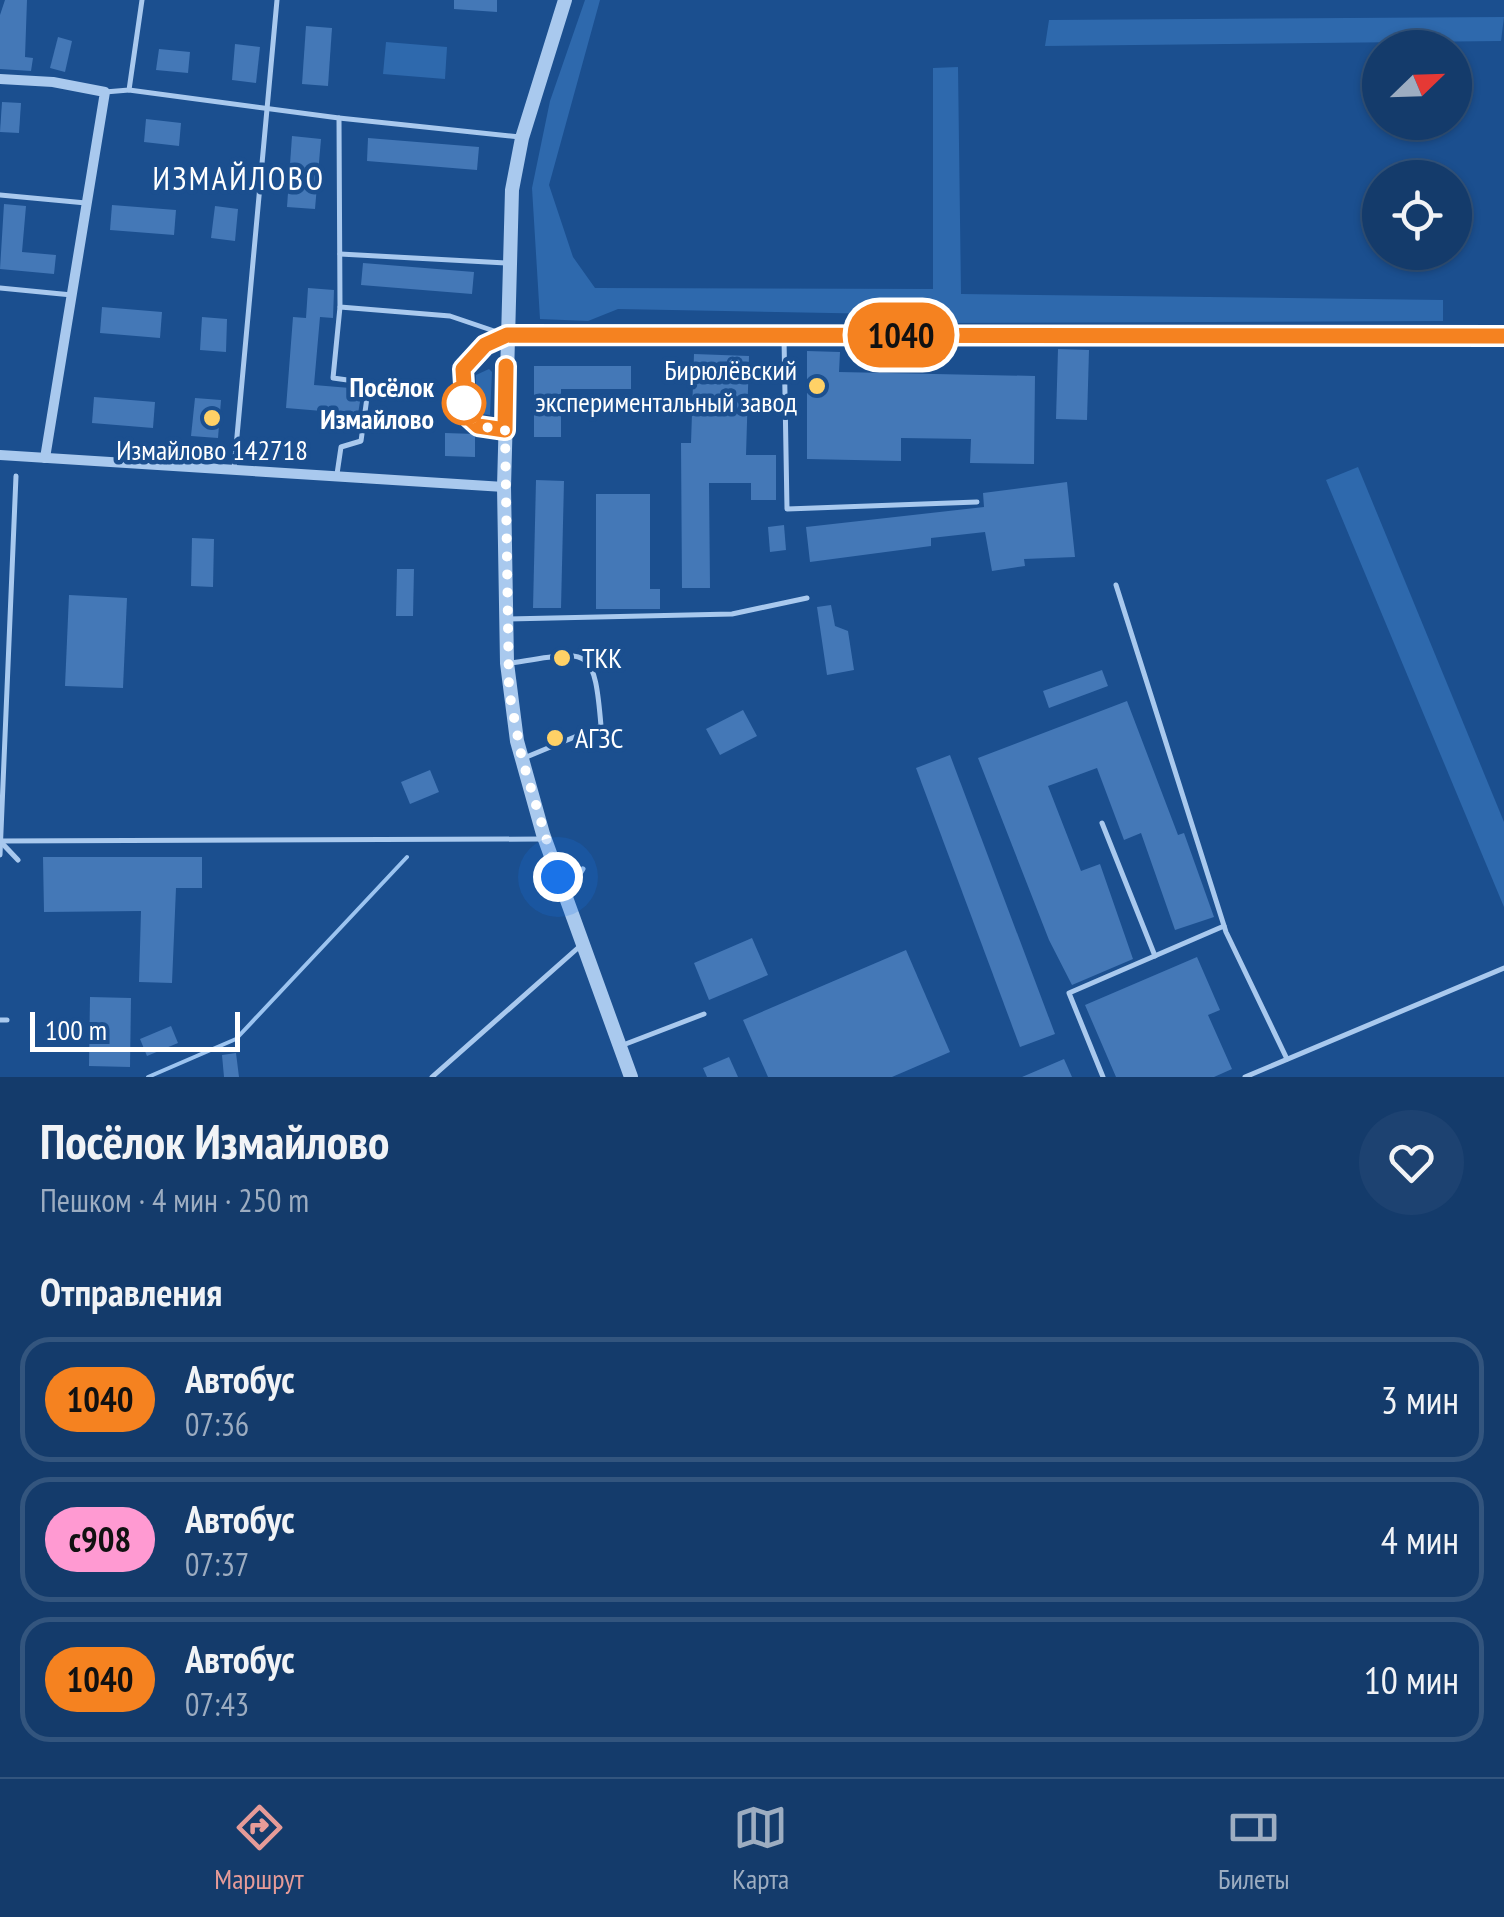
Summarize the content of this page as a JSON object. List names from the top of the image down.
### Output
{
  "districts": ["ИЗМАЙЛОВО"],
  "places": [
    "Бирюлёвский экспериментальный завод",
    "Посёлок Измайлово",
    "Измайлово 142718",
    "ТКК",
    "АГЗС"
  ],
  "lines": ["bus line 1040"],
  "scale_bar": "100 m",
  "north": "top right",
  "page": {
    "on_map": "1040",
    "scale": "100 m",
    "heading": [
      ["Посёлок Измайлово", "Пешком · 4 мин · 250 m"],
      "Отправления"
    ],
    "list": [
      {
        "mark": "1040",
        "name": "Автобус",
        "note": "07:36",
        "value": "3 мин"
      },
      {
        "mark": "с908",
        "name": "Автобус",
        "note": "07:37",
        "value": "4 мин"
      },
      {
        "mark": "1040",
        "name": "Автобус",
        "note": "07:43",
        "value": "10 мин"
      }
    ],
    "tabs": ["Маршрут", "Карта", "Билеты"]
  }
}
